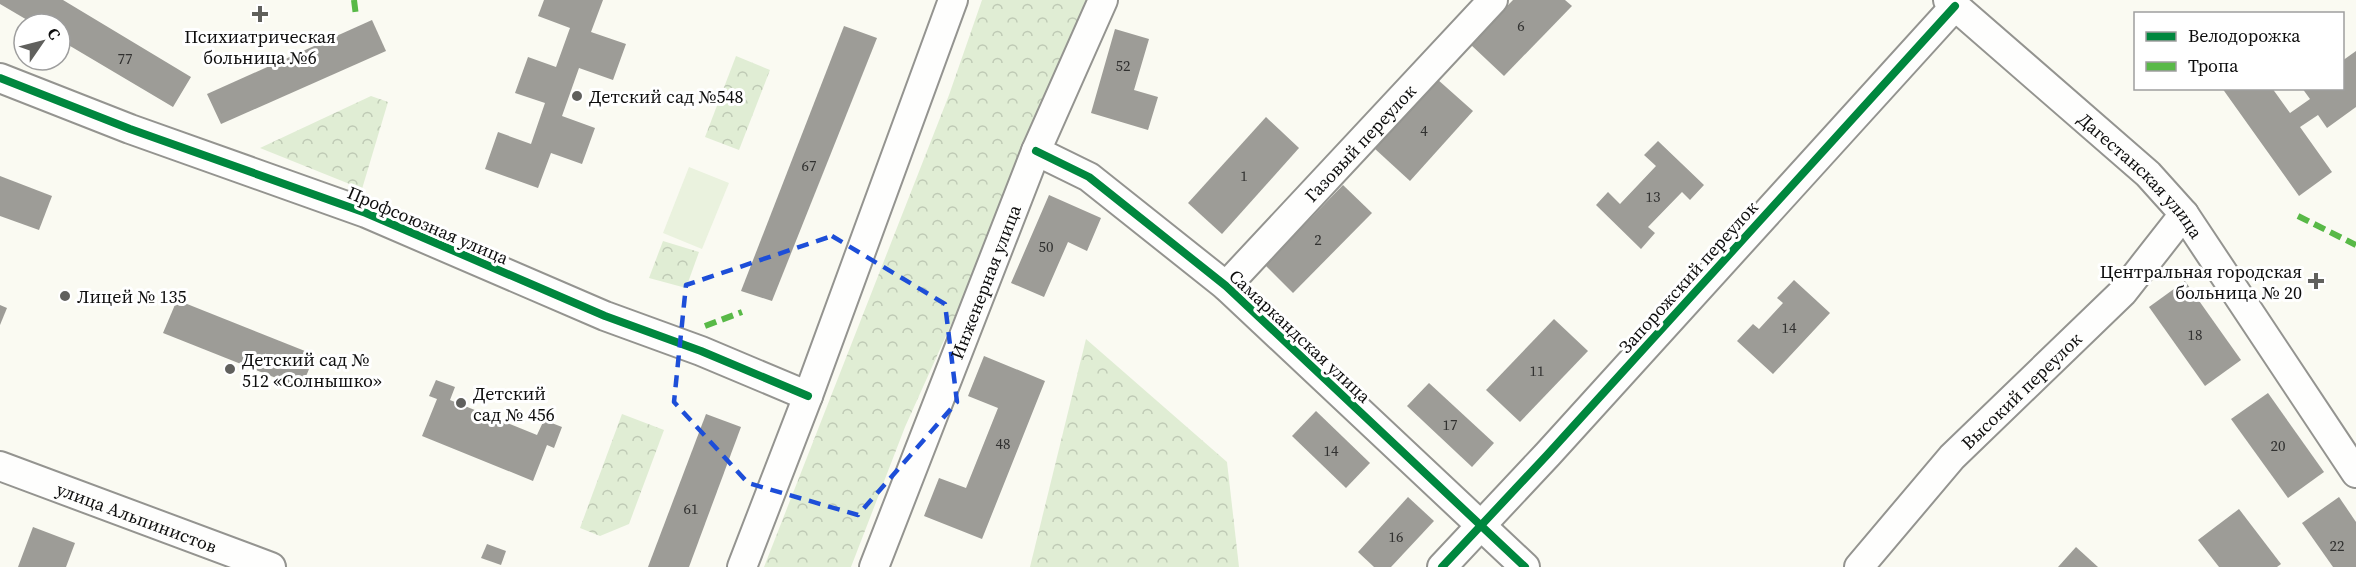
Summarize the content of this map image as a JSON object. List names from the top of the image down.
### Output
{
  "streets": {
    "street": [
      "Газовый переулок",
      "Дагестанская улица",
      "Профсоюзная улица",
      "Запорожский переулок",
      "Инженерная улица",
      "Самаркандская улица",
      "Высокий переулок",
      "улица Альпинистов"
    ]
  },
  "crossings": [
    ["Газовый переулок", "Самаркандская улица"],
    ["Дагестанская улица", "Запорожский переулок"],
    ["Дагестанская улица", "Высокий переулок"],
    ["Запорожский переулок", "Самаркандская улица"],
    ["Инженерная улица", "Самаркандская улица"]
  ],
  "places": {
    "health": ["Психиатрическая больница №6", "Центральная городская больница № 20"],
    "other": [
      "Детский сад №548",
      "Лицей № 135",
      "Детский сад № 512 «Солнышко»",
      "Детский сад № 456"
    ]
  },
  "house_numbers": [
    "6",
    "77",
    "52",
    "4",
    "67",
    "1",
    "13",
    "2",
    "50",
    "14",
    "18",
    "11",
    "17",
    "48",
    "20",
    "14",
    "61",
    "16",
    "22"
  ],
  "legend": ["Велодорожка", "Тропа"],
  "north": "top right"
}
